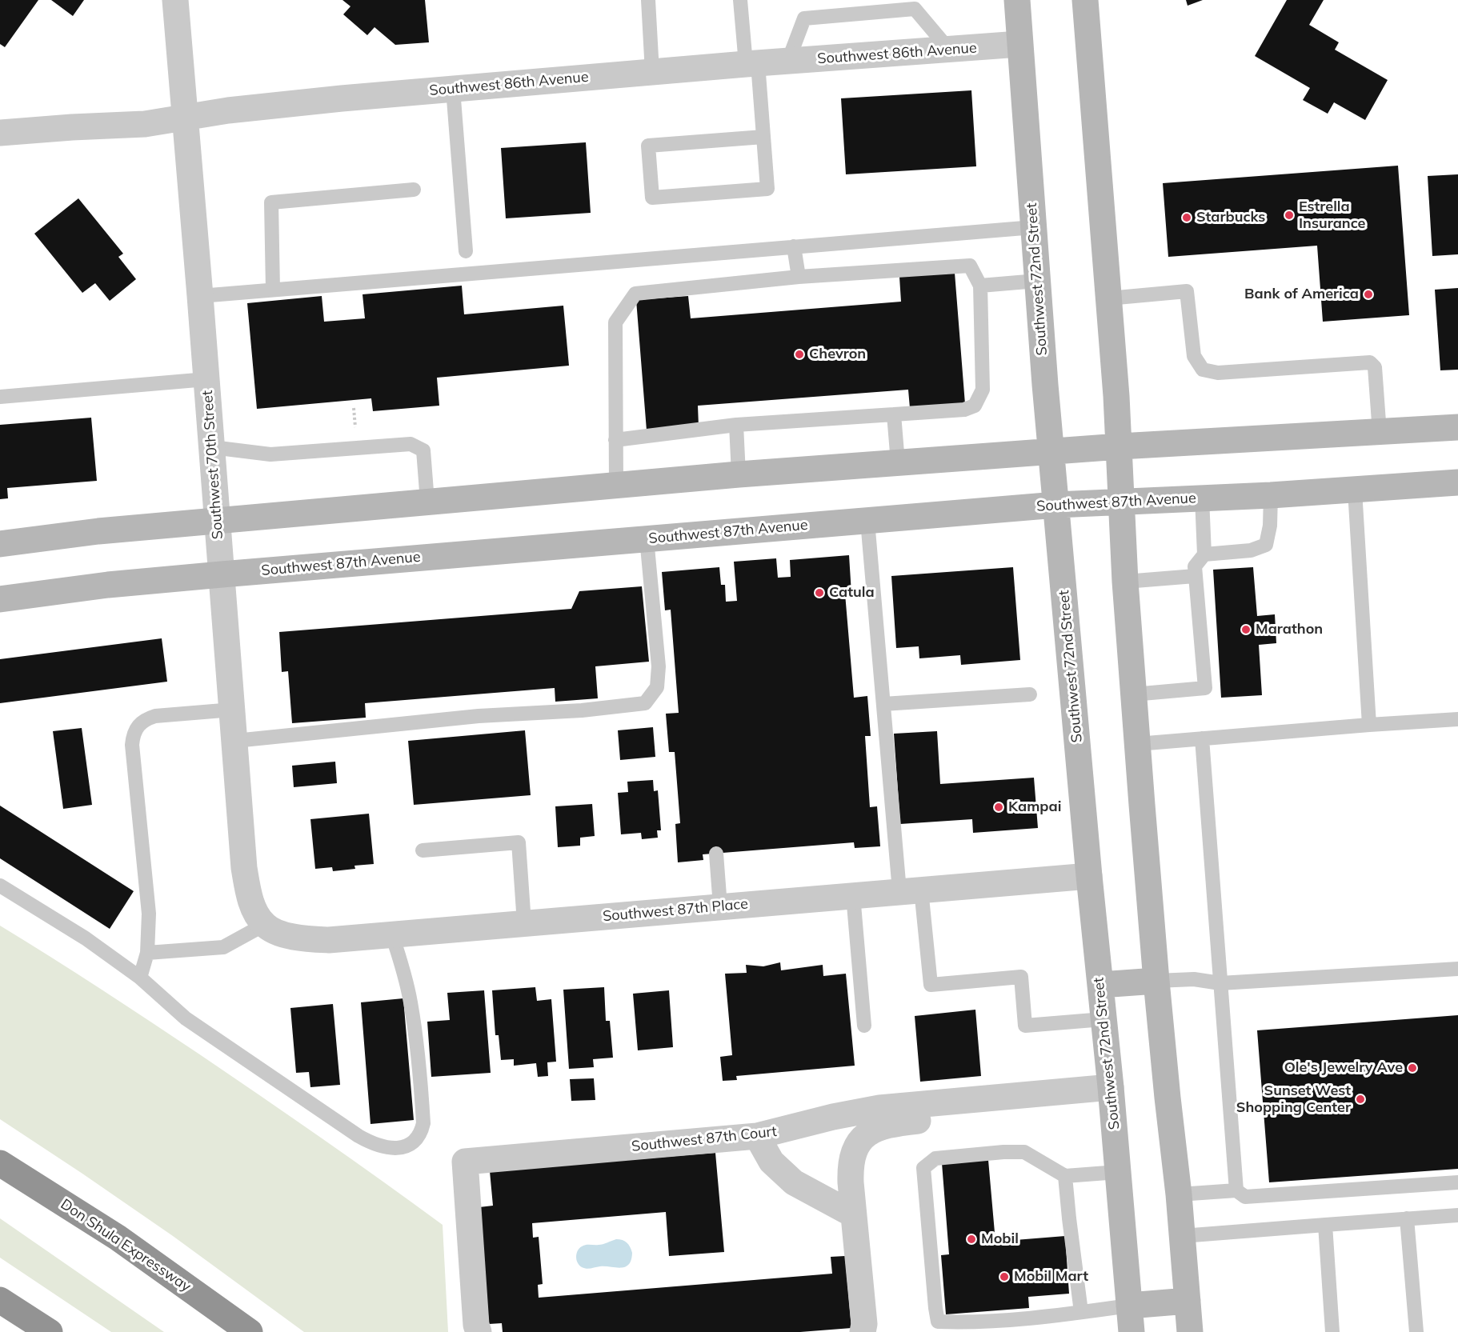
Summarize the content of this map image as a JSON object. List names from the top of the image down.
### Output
{
  "streets": {
    "highway": ["Don Shula Expressway"],
    "main road": ["Southwest 72nd Street", "Southwest 87th Avenue"],
    "street": [
      "Southwest 86th Avenue",
      "Southwest 70th Street",
      "Southwest 87th Place",
      "Southwest 87th Court"
    ]
  },
  "crossings": [
    ["Southwest 86th Avenue", "Southwest 72nd Street"],
    ["Southwest 86th Avenue", "Southwest 70th Street"],
    ["Southwest 72nd Street", "Southwest 87th Avenue"],
    ["Southwest 72nd Street", "Southwest 87th Place"],
    ["Southwest 72nd Street", "Southwest 87th Court"],
    ["Southwest 70th Street", "Southwest 87th Avenue"],
    ["Southwest 70th Street", "Southwest 87th Place"]
  ],
  "places": [
    "Estrella Insurance",
    "Starbucks",
    "Bank of America",
    "Chevron",
    "Catula",
    "Marathon",
    "Kampai",
    "Ole's Jewelry Ave",
    "Sunset West Shopping Center",
    "Mobil",
    "Mobil Mart"
  ]
}
